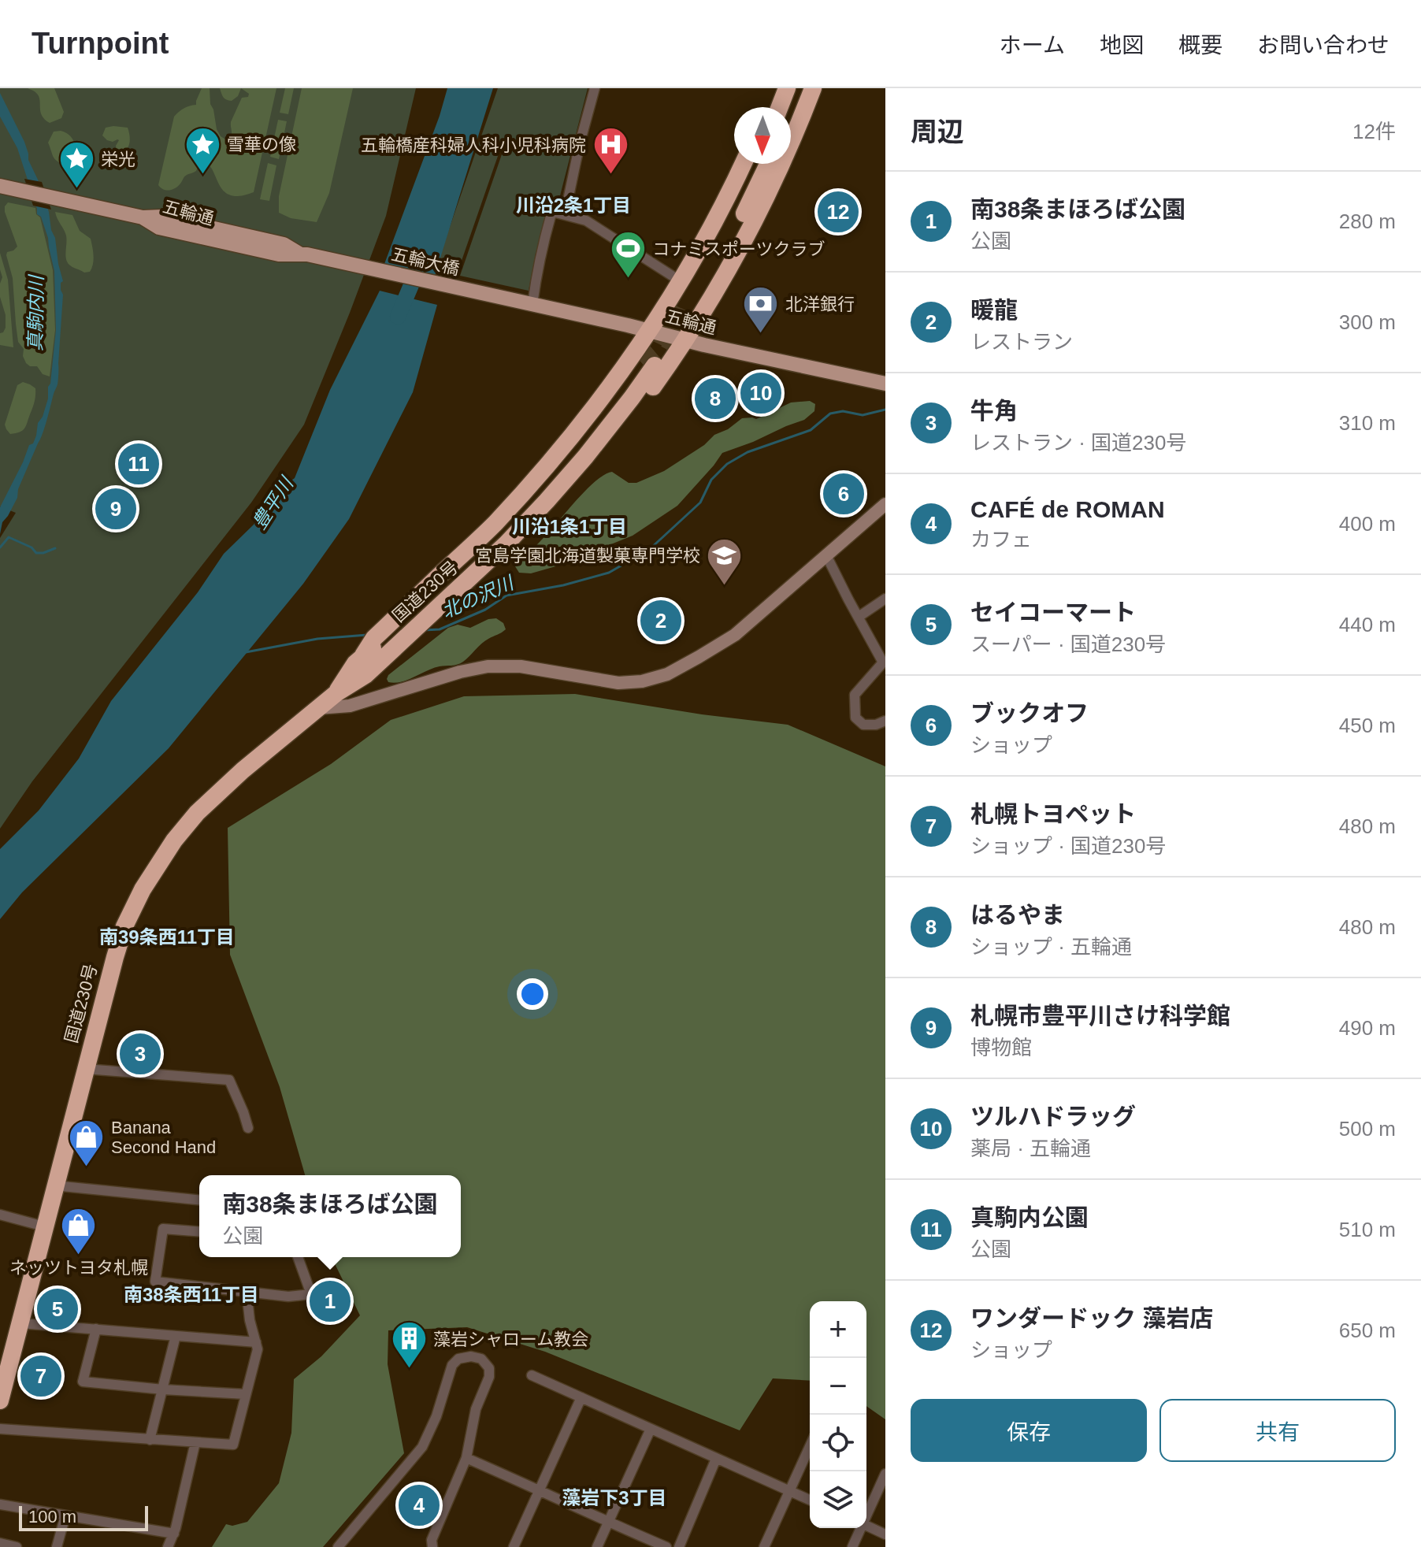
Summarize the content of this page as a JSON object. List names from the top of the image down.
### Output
{
  "streets": {
    "highway": ["国道230号"],
    "main road": ["五輪通", "五輪大橋"]
  },
  "crossings": [
    ["五輪通", "五輪大橋"]
  ],
  "districts": [
    "川沿2条1丁目",
    "川沿1条1丁目",
    "南39条西11丁目",
    "南38条西11丁目",
    "藻岩下3丁目"
  ],
  "water": ["真駒内川", "豊平川", "北の沢川"],
  "places": {
    "place": ["雪華の像", "栄光"],
    "hospital": ["五輪橋産科婦人科小児科病院"],
    "sports": ["コナミスポーツクラブ"],
    "bank": ["北洋銀行"],
    "school or university": ["宮島学園北海道製菓専門学校"],
    "shop": ["Banana Second Hand", "ネッツトヨタ札幌"],
    "building": ["藻岩シャローム教会"]
  },
  "scale_bar": "100 m",
  "north": "bottom",
  "page": {
    "header": "Turnpoint",
    "nav": [
      "ホーム",
      "地図",
      "概要",
      "お問い合わせ"
    ],
    "heading": ["周辺", "12件"],
    "list": [
      {
        "mark": "1",
        "name": "南38条まほろば公園",
        "note": "公園",
        "value": "280 m"
      },
      {
        "mark": "2",
        "name": "暖龍",
        "note": "レストラン",
        "value": "300 m"
      },
      {
        "mark": "3",
        "name": "牛角",
        "note": "レストラン · 国道230号",
        "value": "310 m"
      },
      {
        "mark": "4",
        "name": "CAFÉ de ROMAN",
        "note": "カフェ",
        "value": "400 m"
      },
      {
        "mark": "5",
        "name": "セイコーマート",
        "note": "スーパー · 国道230号",
        "value": "440 m"
      },
      {
        "mark": "6",
        "name": "ブックオフ",
        "note": "ショップ",
        "value": "450 m"
      },
      {
        "mark": "7",
        "name": "札幌トヨペット",
        "note": "ショップ · 国道230号",
        "value": "480 m"
      },
      {
        "mark": "8",
        "name": "はるやま",
        "note": "ショップ · 五輪通",
        "value": "480 m"
      },
      {
        "mark": "9",
        "name": "札幌市豊平川さけ科学館",
        "note": "博物館",
        "value": "490 m"
      },
      {
        "mark": "10",
        "name": "ツルハドラッグ",
        "note": "薬局 · 五輪通",
        "value": "500 m"
      },
      {
        "mark": "11",
        "name": "真駒内公園",
        "note": "公園",
        "value": "510 m"
      },
      {
        "mark": "12",
        "name": "ワンダードック 藻岩店",
        "note": "ショップ",
        "value": "650 m"
      }
    ],
    "pins": [
      "12",
      "10",
      "8",
      "11",
      "6",
      "9",
      "2",
      "3",
      "1",
      "5",
      "7",
      "4"
    ],
    "popup": ["南38条まほろば公園", "公園"],
    "map_buttons": ["+", "−"],
    "buttons": ["保存", "共有"],
    "scale": "100 m"
  }
}
